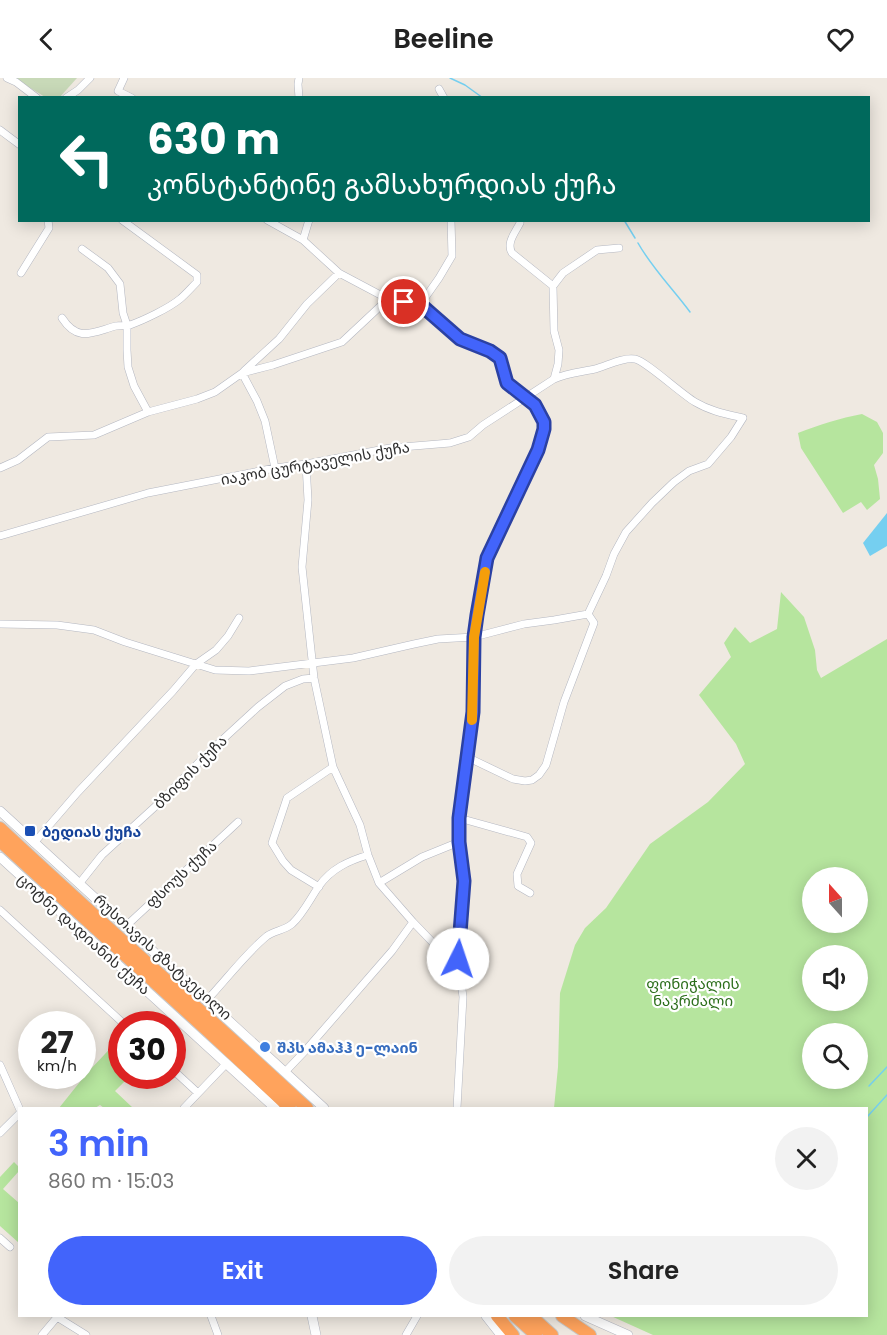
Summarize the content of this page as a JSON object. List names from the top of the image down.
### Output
{
  "streets": {
    "highway": ["რუსთავის გზატკეცილი"],
    "street": [
      "იაკობ ცურტაველის ქუჩა",
      "ბზიფის ქუჩა",
      "ფსოუს ქუჩა",
      "ცოტნე დადიანის ქუჩა"
    ]
  },
  "parks": ["ფონიჭალის ნაკრძალი"],
  "places": {
    "transit": ["ბედიას ქუჩა"],
    "other": ["შპს ამაჰჰ ე-ლაინ"]
  },
  "north": "top",
  "page": {
    "header": "Beeline",
    "turn": ["630 m", "კონსტანტინე გამსახურდიას ქუჩა"],
    "speed": "27 km/h",
    "limit": "30",
    "heading": ["3 min", "860 m · 15:03"],
    "buttons": ["Exit", "Share"]
  }
}
